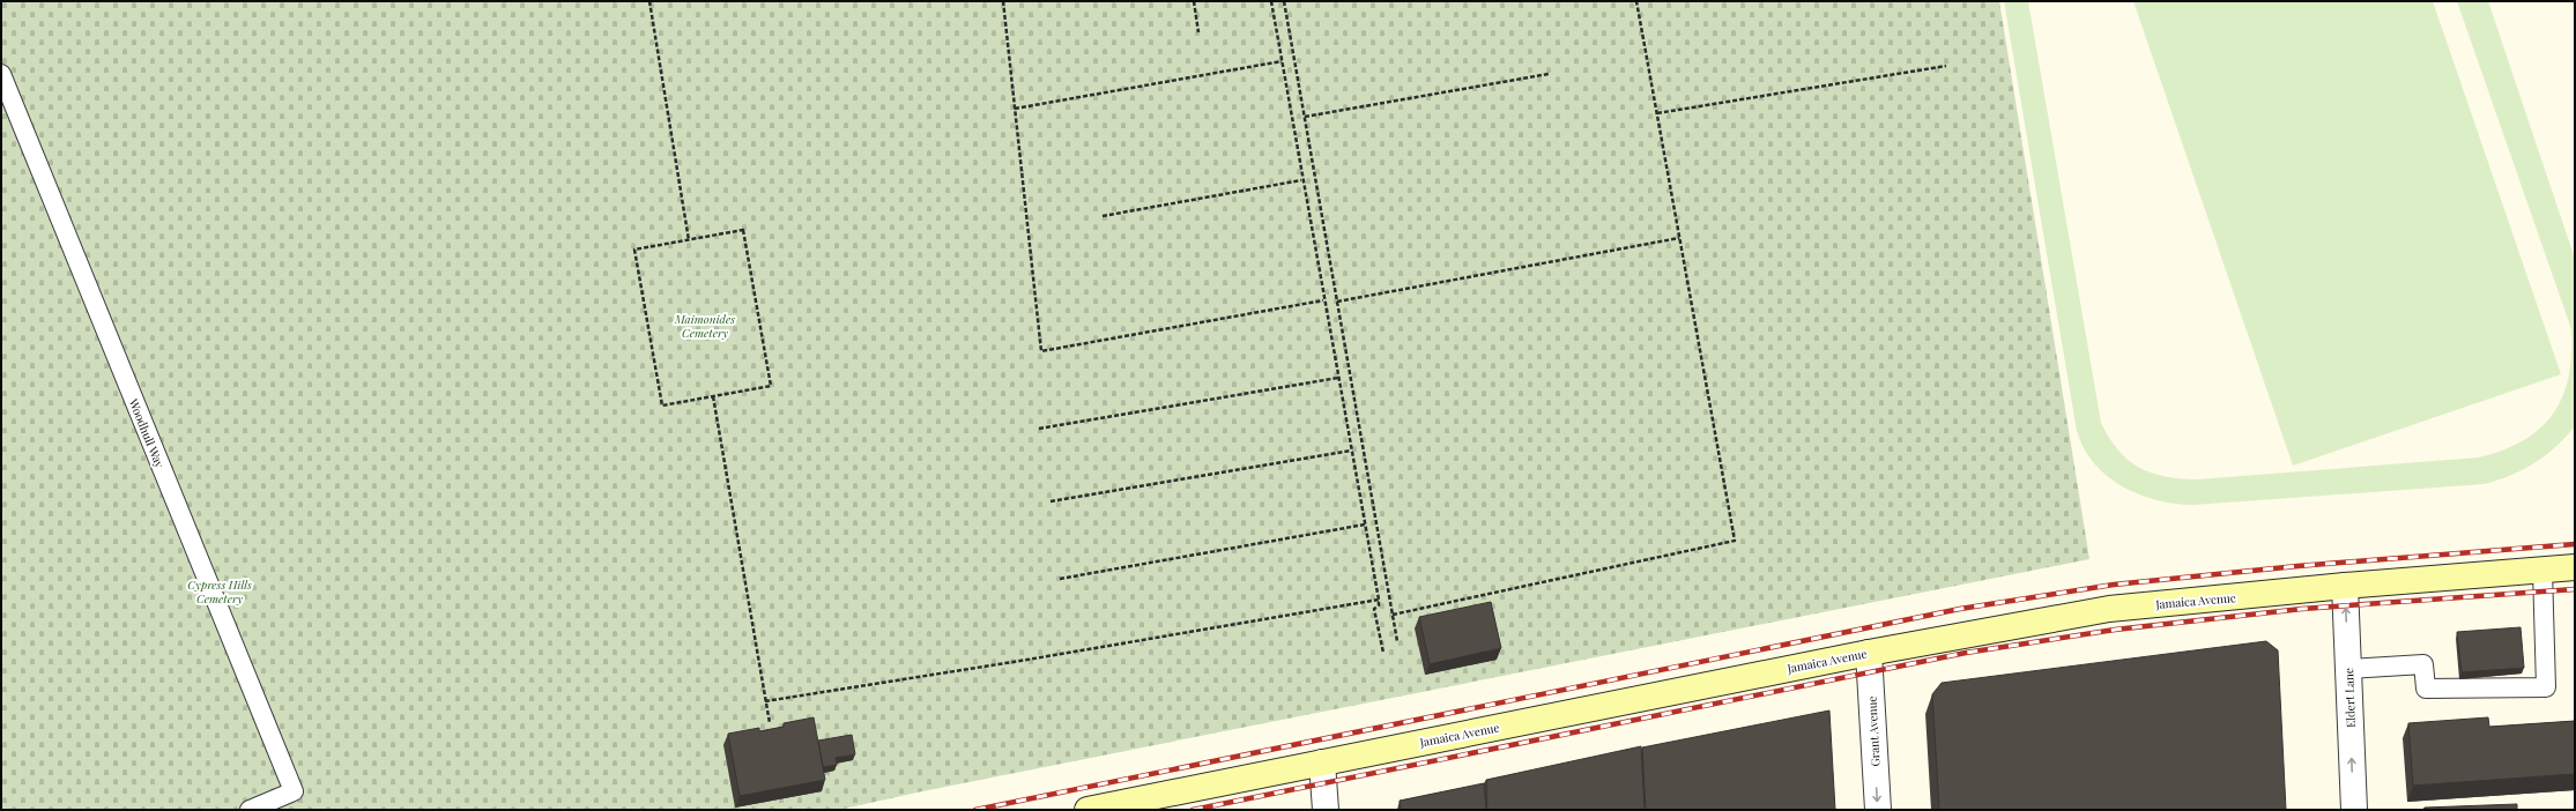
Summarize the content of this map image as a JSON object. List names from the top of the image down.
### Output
{
  "streets": {
    "main road": ["Jamaica Avenue"],
    "street": ["Eldert Lane", "Grant Avenue"],
    "lane": ["Woodhull Way"]
  },
  "crossings": [
    ["Jamaica Avenue", "Eldert Lane"],
    ["Jamaica Avenue", "Grant Avenue"]
  ],
  "one_way": ["Eldert Lane", "Grant Avenue"],
  "parks": ["Maimonides Cemetery", "Cypress Hills Cemetery"]
}
